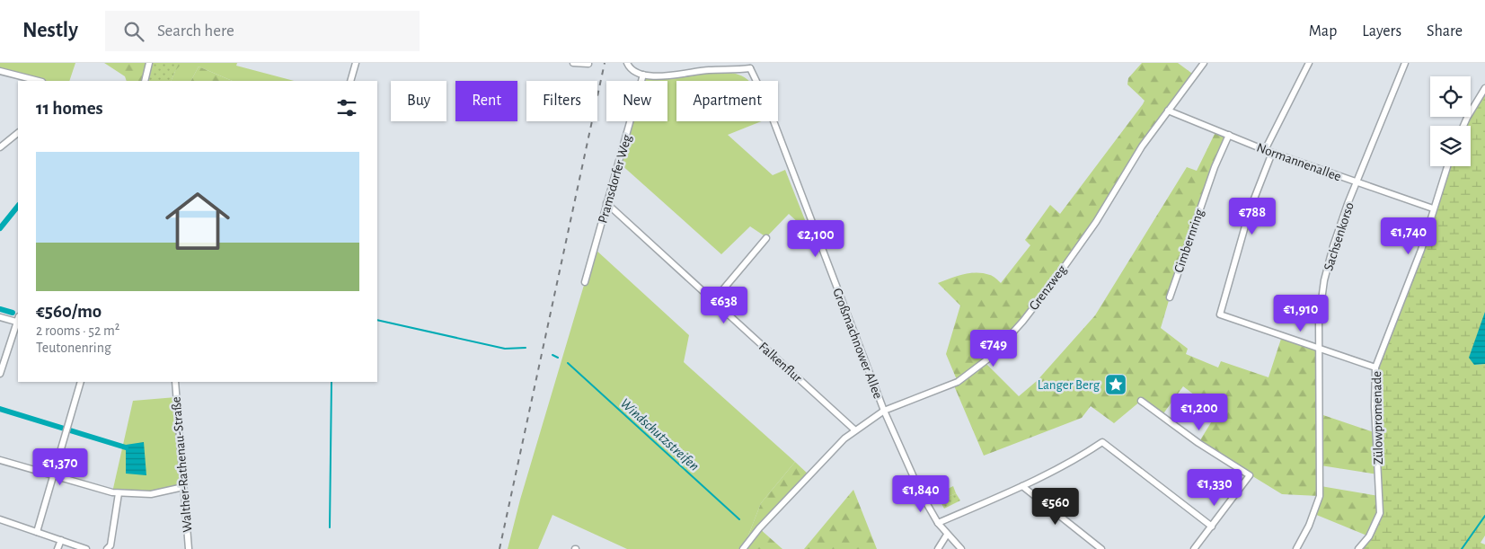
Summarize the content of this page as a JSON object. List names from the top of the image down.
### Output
{
  "streets": {
    "street": [
      "Normannenallee",
      "Pramsdorfer Weg",
      "Sachsenkorso",
      "Cimbernring",
      "Grenzweg",
      "Großmachnower Allee",
      "Falkenflur",
      "Zülowpromenade",
      "Walther-Rathenau-Straße"
    ]
  },
  "crossings": [
    ["Normannenallee", "Sachsenkorso"],
    ["Normannenallee", "Cimbernring"],
    ["Normannenallee", "Grenzweg"],
    ["Normannenallee", "Zülowpromenade"],
    ["Pramsdorfer Weg", "Großmachnower Allee"],
    ["Pramsdorfer Weg", "Falkenflur"],
    ["Grenzweg", "Großmachnower Allee"],
    ["Grenzweg", "Falkenflur"]
  ],
  "water": ["Windschutzstreifen"],
  "places": {
    "place": ["Langer Berg"]
  },
  "page": {
    "header": "Nestly",
    "search": "Search here",
    "nav": ["Map", "Layers", "Share"],
    "chip": [
      "Buy",
      "Rent",
      "Filters",
      "New",
      "Apartment"
    ],
    "heading": "11 homes",
    "list": [
      {
        "name": "€560/mo",
        "note": "2 rooms · 52 m² · Teutonenring"
      }
    ],
    "price": [
      "€788",
      "€1,740",
      "€2,100",
      "€638",
      "€1,910",
      "€749",
      "€1,200",
      "€1,370",
      "€1,330",
      "€1,840",
      "€560"
    ]
  }
}
